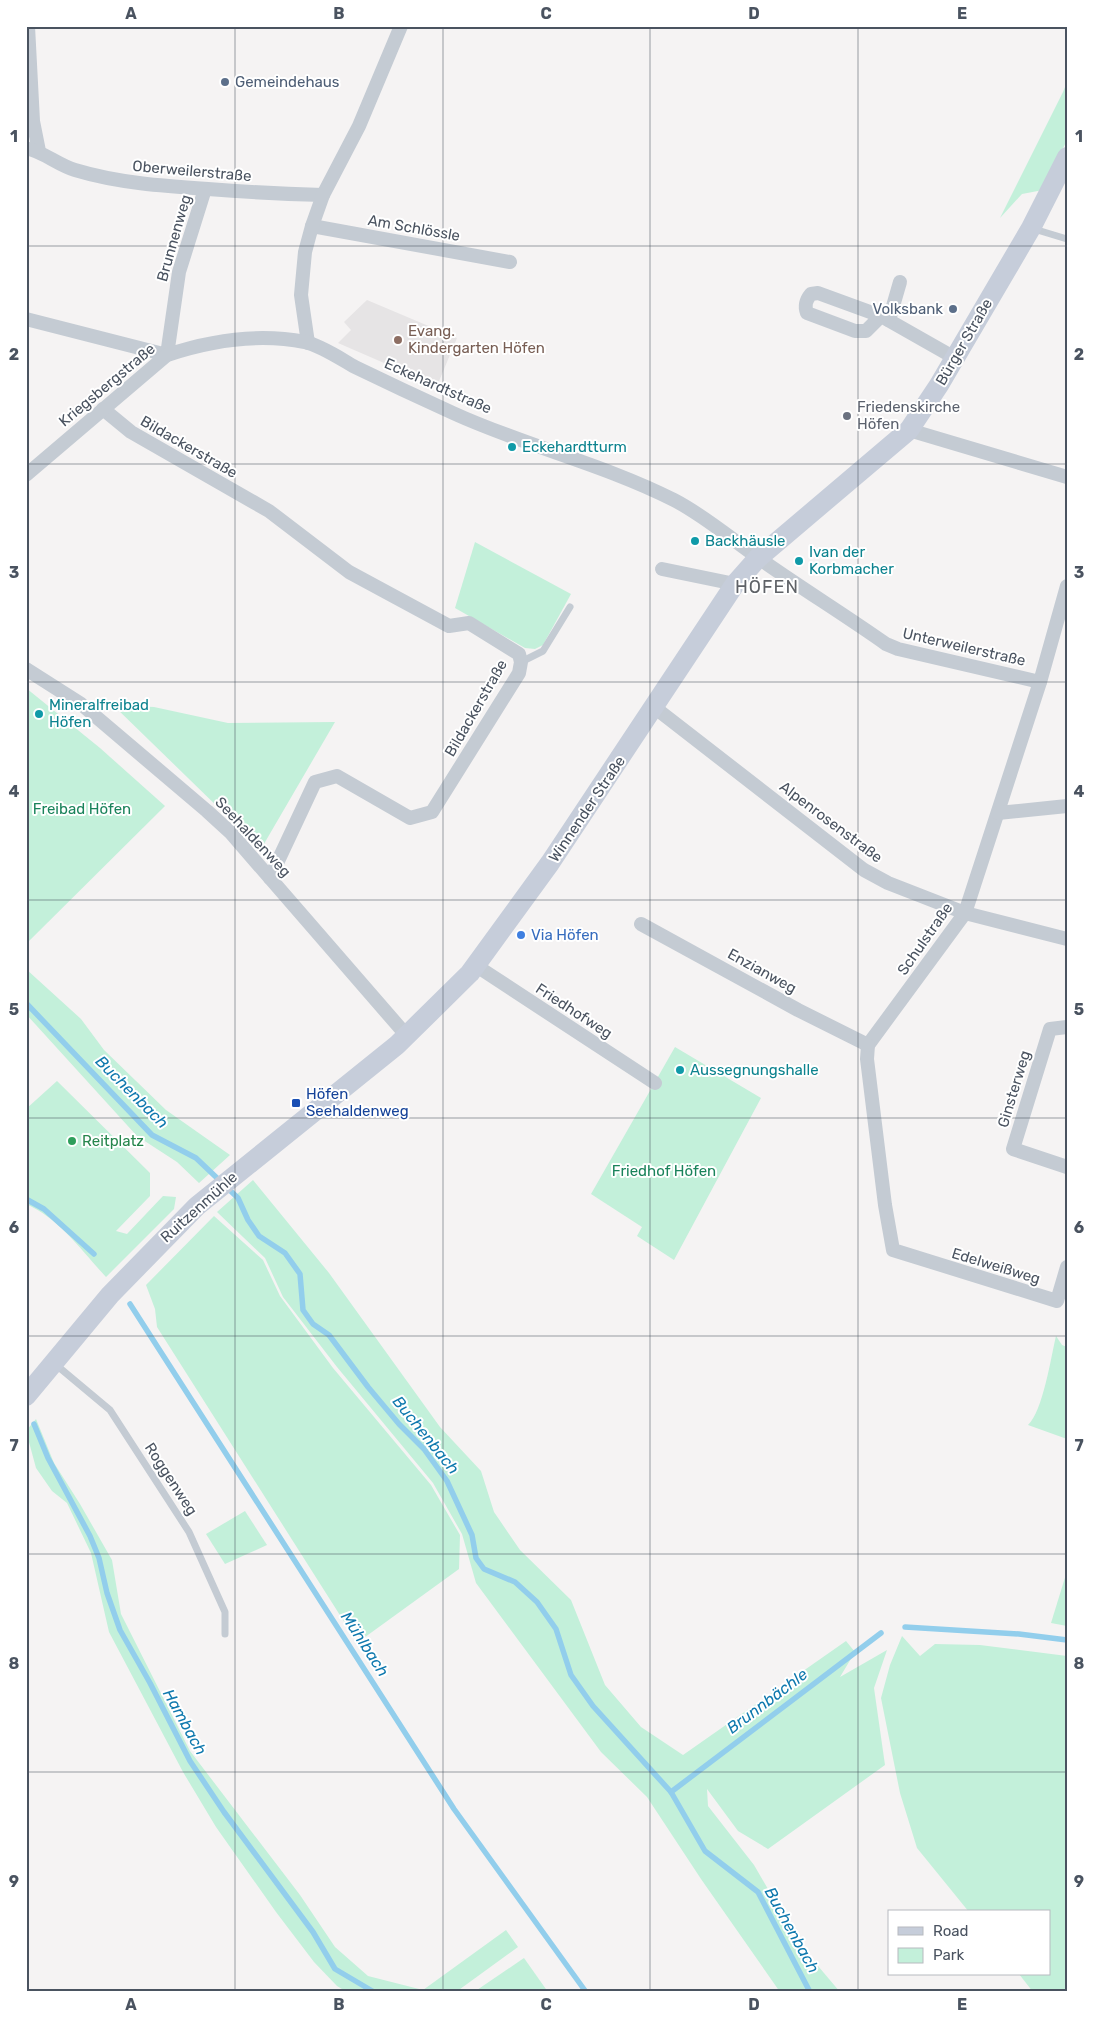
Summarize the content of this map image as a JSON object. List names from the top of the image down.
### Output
{
  "streets": {
    "street": [
      "Oberweilerstraße",
      "Am Schlössle",
      "Brunnenweg",
      "Bürger Straße",
      "Kriegsbergstraße",
      "Eckehardtstraße",
      "Bildackerstraße",
      "Unterweilerstraße",
      "Winnender Straße",
      "Alpenrosenstraße",
      "Seehaldenweg",
      "Schulstraße",
      "Enzianweg",
      "Friedhofweg",
      "Ginsterweg",
      "Ruitzenmühle",
      "Edelweißweg"
    ],
    "lane": ["Roggenweg"]
  },
  "crossings": [
    ["Oberweilerstraße", "Brunnenweg"],
    ["Brunnenweg", "Kriegsbergstraße"],
    ["Bürger Straße", "Eckehardtstraße"],
    ["Bürger Straße", "Unterweilerstraße"],
    ["Bürger Straße", "Winnender Straße"],
    ["Kriegsbergstraße", "Eckehardtstraße"],
    ["Kriegsbergstraße", "Bildackerstraße"],
    ["Eckehardtstraße", "Unterweilerstraße"],
    ["Eckehardtstraße", "Winnender Straße"],
    ["Bildackerstraße", "Seehaldenweg"],
    ["Unterweilerstraße", "Winnender Straße"],
    ["Unterweilerstraße", "Schulstraße"],
    ["Winnender Straße", "Alpenrosenstraße"],
    ["Winnender Straße", "Seehaldenweg"],
    ["Winnender Straße", "Friedhofweg"],
    ["Winnender Straße", "Ruitzenmühle"],
    ["Alpenrosenstraße", "Schulstraße"],
    ["Seehaldenweg", "Ruitzenmühle"],
    ["Schulstraße", "Enzianweg"],
    ["Schulstraße", "Edelweißweg"],
    ["Enzianweg", "Edelweißweg"],
    ["Ruitzenmühle", "Roggenweg"]
  ],
  "districts": ["HÖFEN"],
  "water": [
    "Buchenbach",
    "Mühlbach",
    "Brunnbächle",
    "Hambach"
  ],
  "parks": ["Freibad Höfen", "Friedhof Höfen"],
  "places": {
    "other": [
      "Gemeindehaus",
      "Volksbank",
      "Evang. Kindergarten Höfen",
      "Friedenskirche Höfen",
      "Eckehardtturm",
      "Backhäusle",
      "Ivan der Korbmacher",
      "Mineralfreibad Höfen",
      "Via Höfen",
      "Aussegnungshalle",
      "Reitplatz"
    ],
    "transit": ["Höfen Seehaldenweg"]
  },
  "legend": ["Road", "Park"],
  "grid": {
    "columns": [
      "A",
      "B",
      "C",
      "D",
      "E"
    ],
    "rows": [
      "1",
      "2",
      "3",
      "4",
      "5",
      "6",
      "7",
      "8",
      "9"
    ]
  }
}
